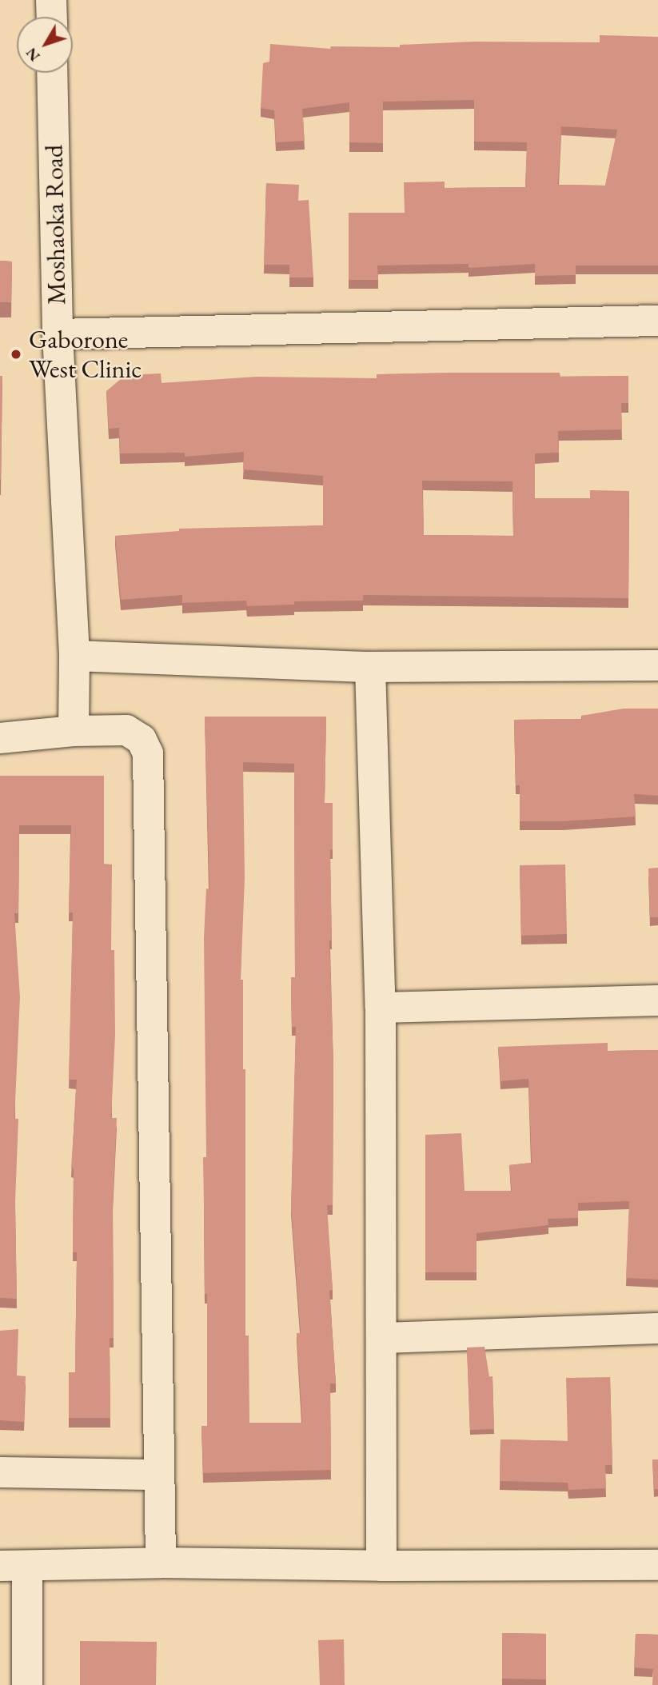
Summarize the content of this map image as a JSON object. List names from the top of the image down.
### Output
{
  "streets": {
    "street": ["Moshaoka Road"]
  },
  "places": ["Gaborone West Clinic"],
  "north": "bottom left"
}
